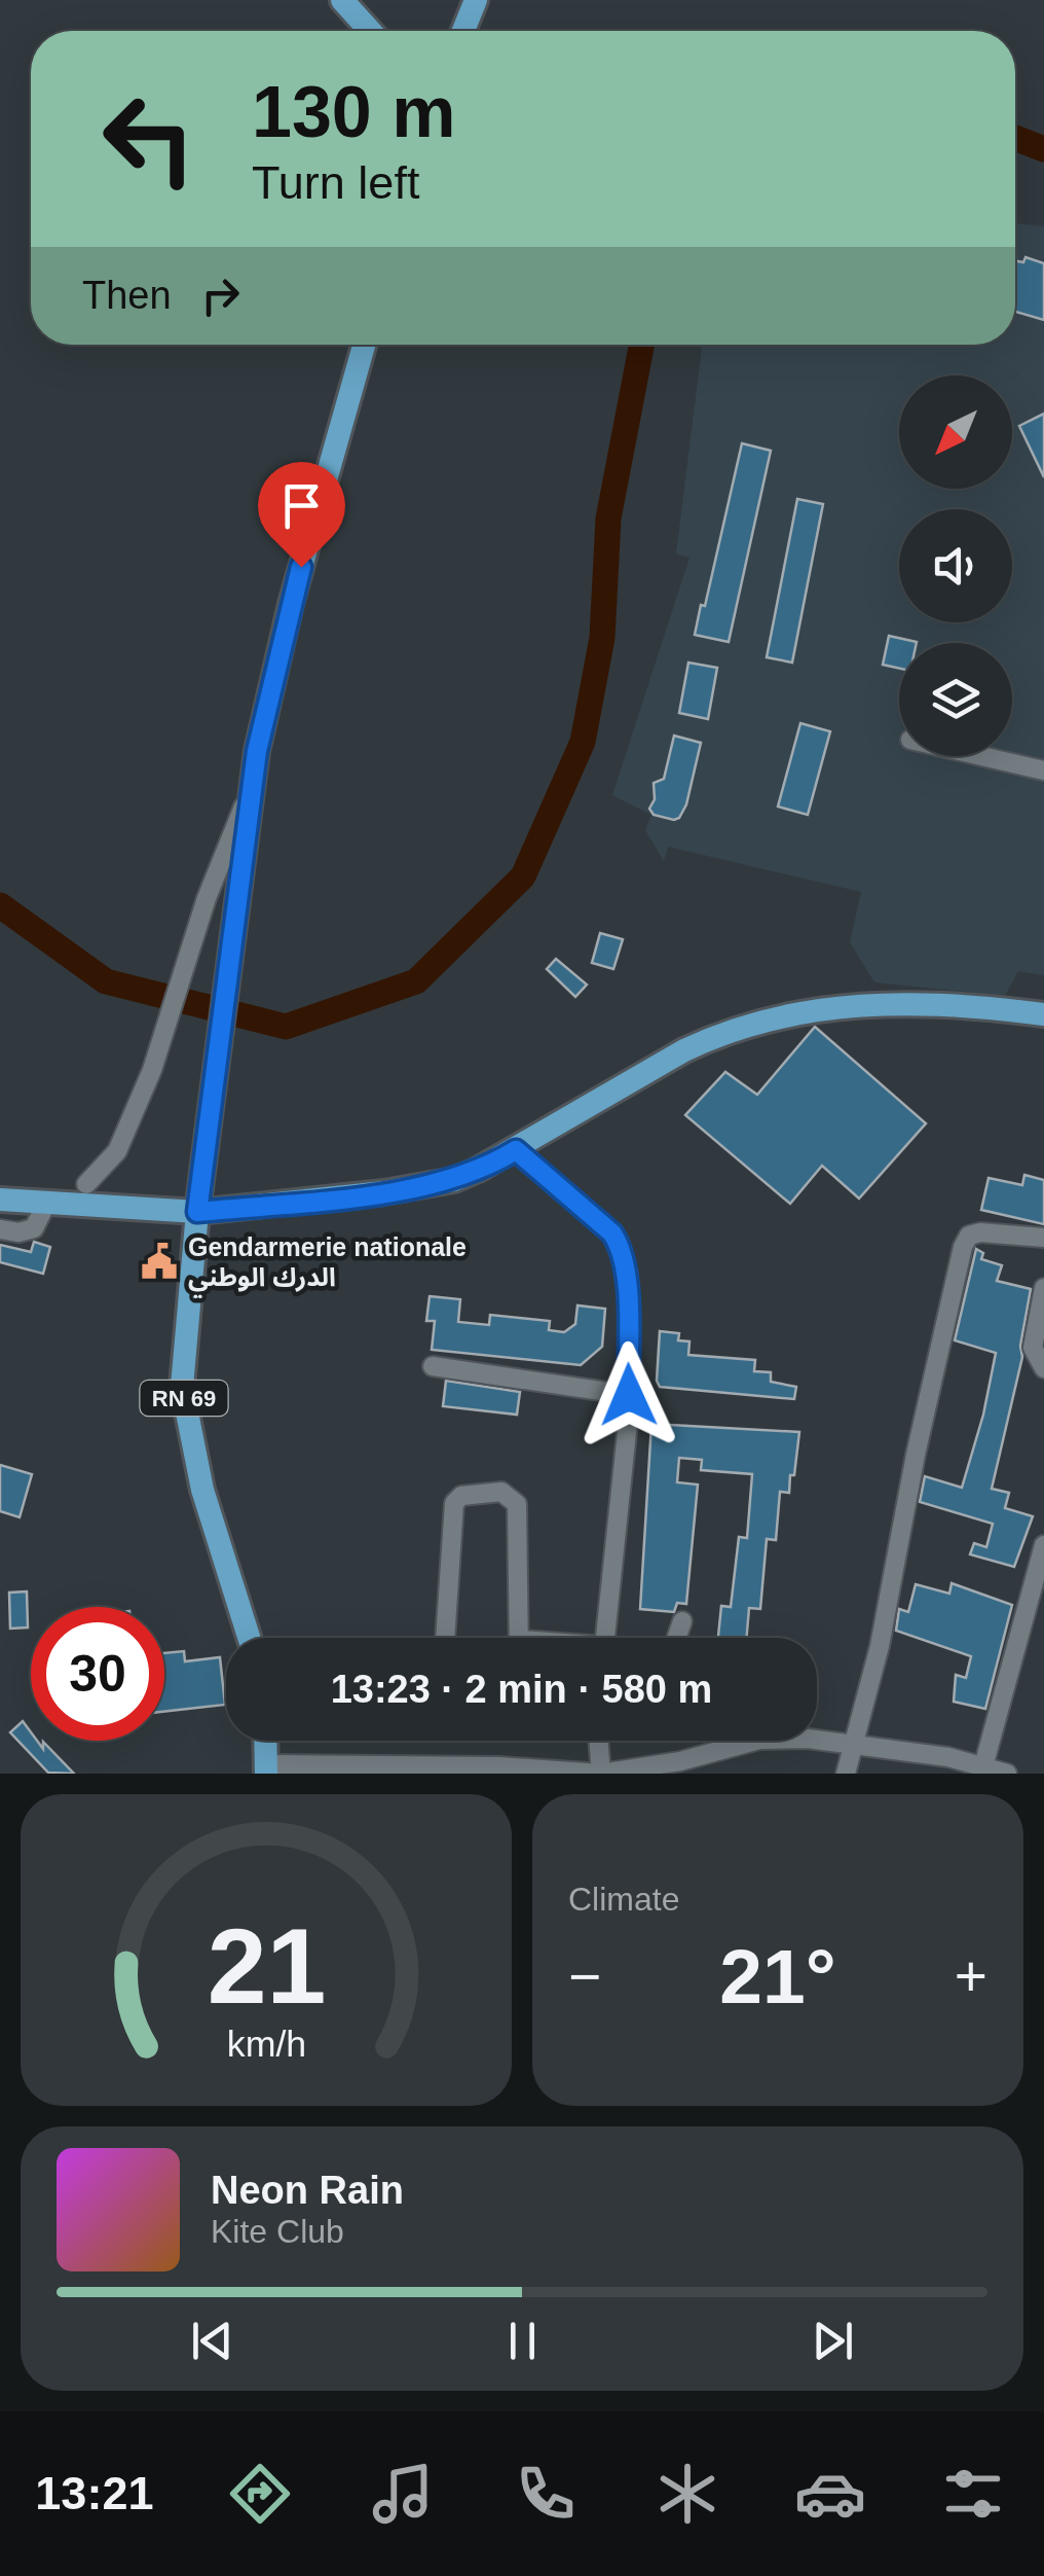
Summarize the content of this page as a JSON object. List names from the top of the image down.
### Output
{
  "streets": {
    "main road": ["RN 69"]
  },
  "places": {
    "public building": ["Gendarmerie nationale الدرك الوطني"]
  },
  "north": "bottom left",
  "page": {
    "turn": ["130 m", "Turn left"],
    "then": "Then",
    "limit": "30",
    "trip": "13:23 · 2 min · 580 m",
    "tile": "Climate",
    "heat": ["−", "21°", "+"],
    "song": ["Neon Rain", "Kite Club"],
    "tabs": "13:21",
    "gauge": ["21", "km/h"]
  }
}
